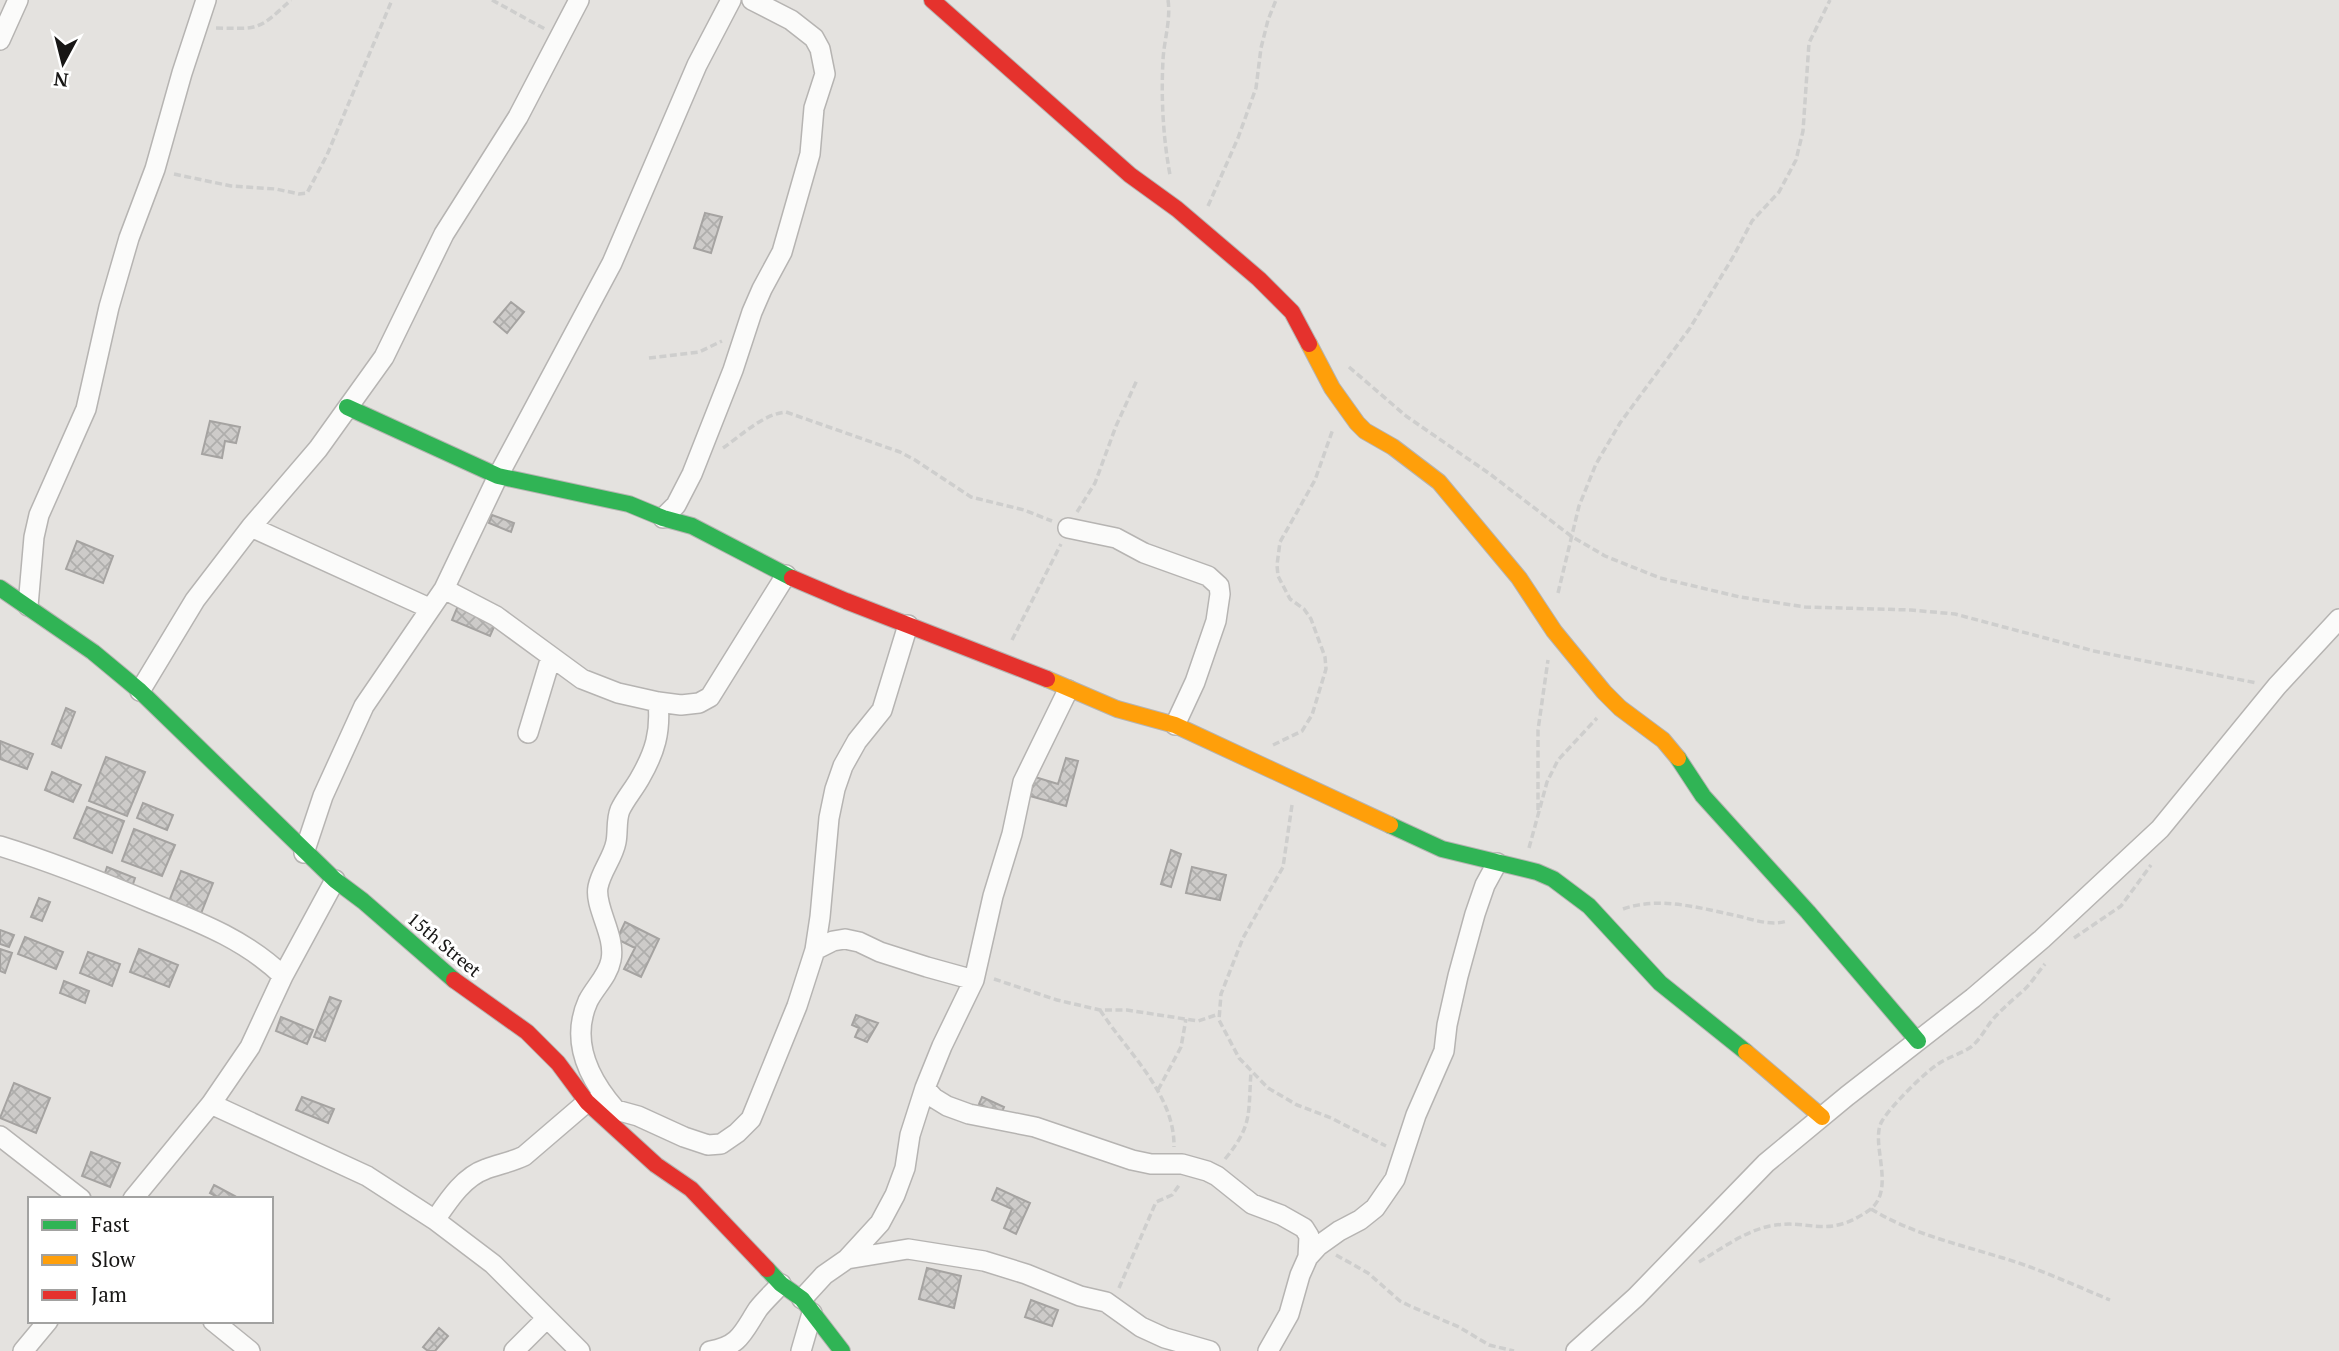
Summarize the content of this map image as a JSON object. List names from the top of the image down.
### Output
{
  "streets": {
    "street": ["15th Street"]
  },
  "legend": ["Fast", "Slow", "Jam"],
  "north": "bottom"
}
